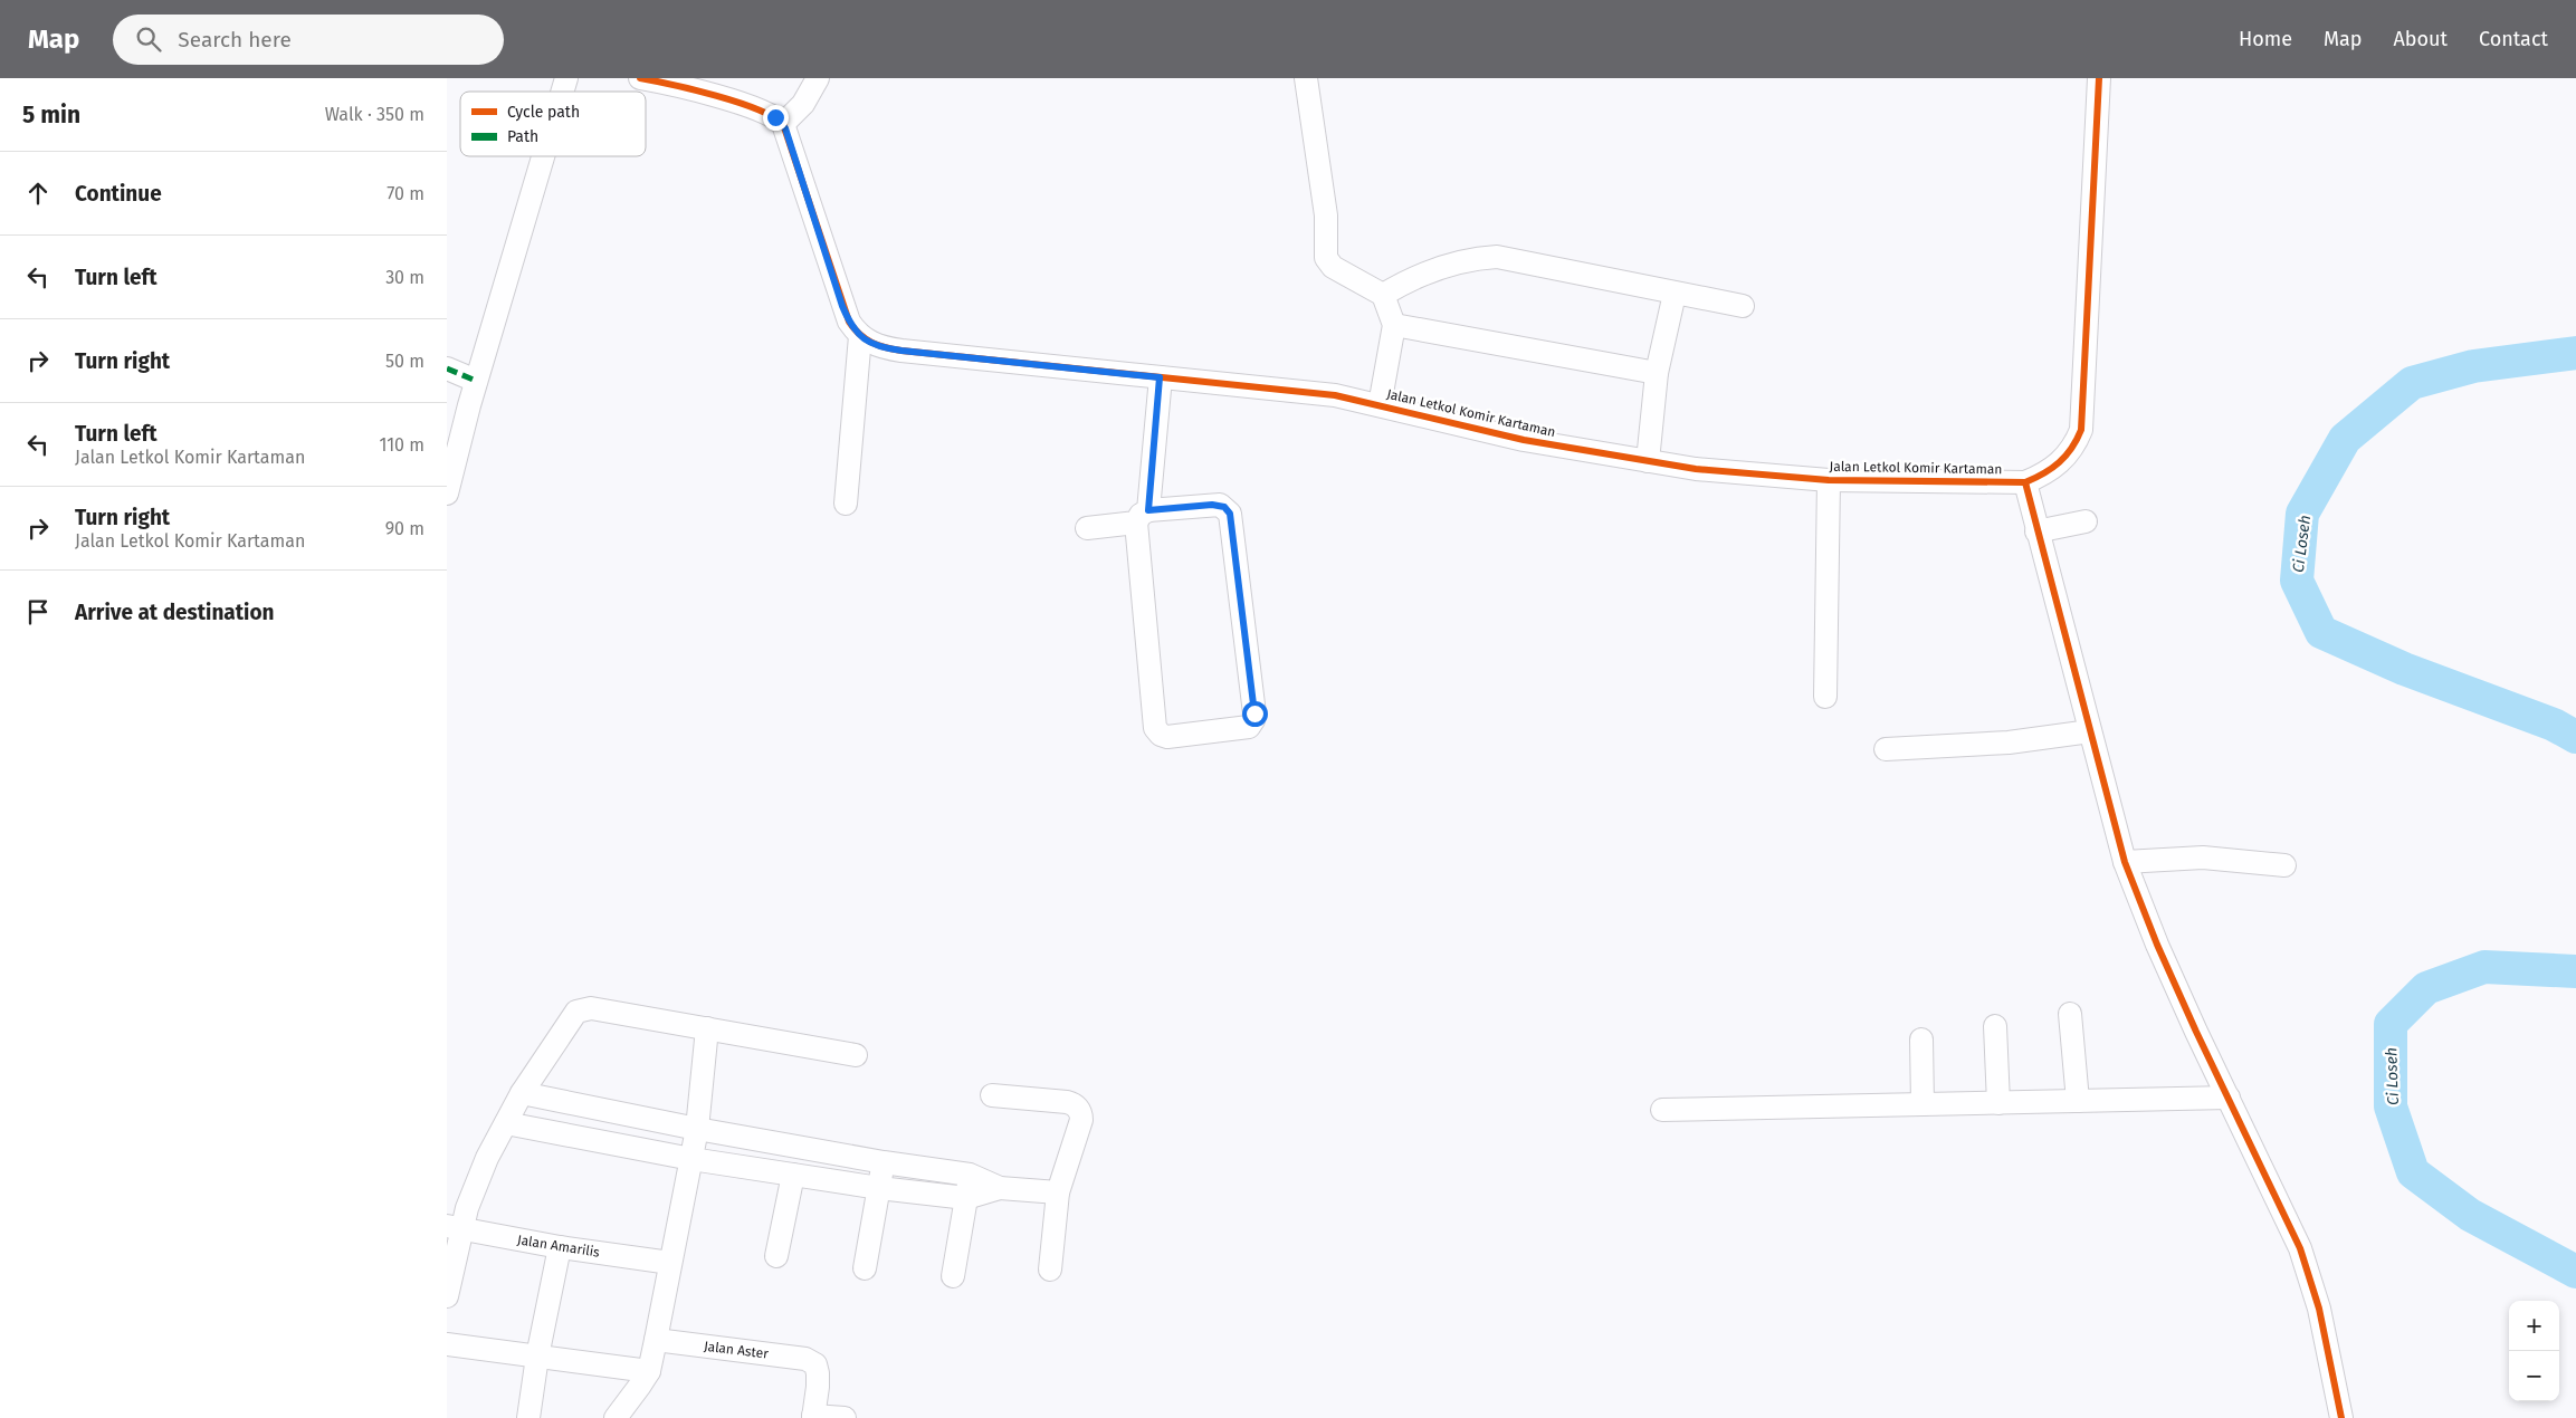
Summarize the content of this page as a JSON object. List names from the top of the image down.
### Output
{
  "streets": {
    "street": ["Jalan Letkol Komir Kartaman", "Jalan Amarilis", "Jalan Aster"]
  },
  "water": ["Ci Loseh"],
  "legend": ["Cycle path", "Path"],
  "page": {
    "header": "Map",
    "search": "Search here",
    "nav": [
      "Home",
      "Map",
      "About",
      "Contact"
    ],
    "heading": ["5 min", "Walk · 350 m"],
    "list": [
      ["Continue", "70 m"],
      ["Turn left", "30 m"],
      ["Turn right", "50 m"],
      ["Turn left", "Jalan Letkol Komir Kartaman", "110 m"],
      ["Turn right", "Jalan Letkol Komir Kartaman", "90 m"],
      "Arrive at destination"
    ],
    "map_buttons": ["+", "−"]
  }
}
